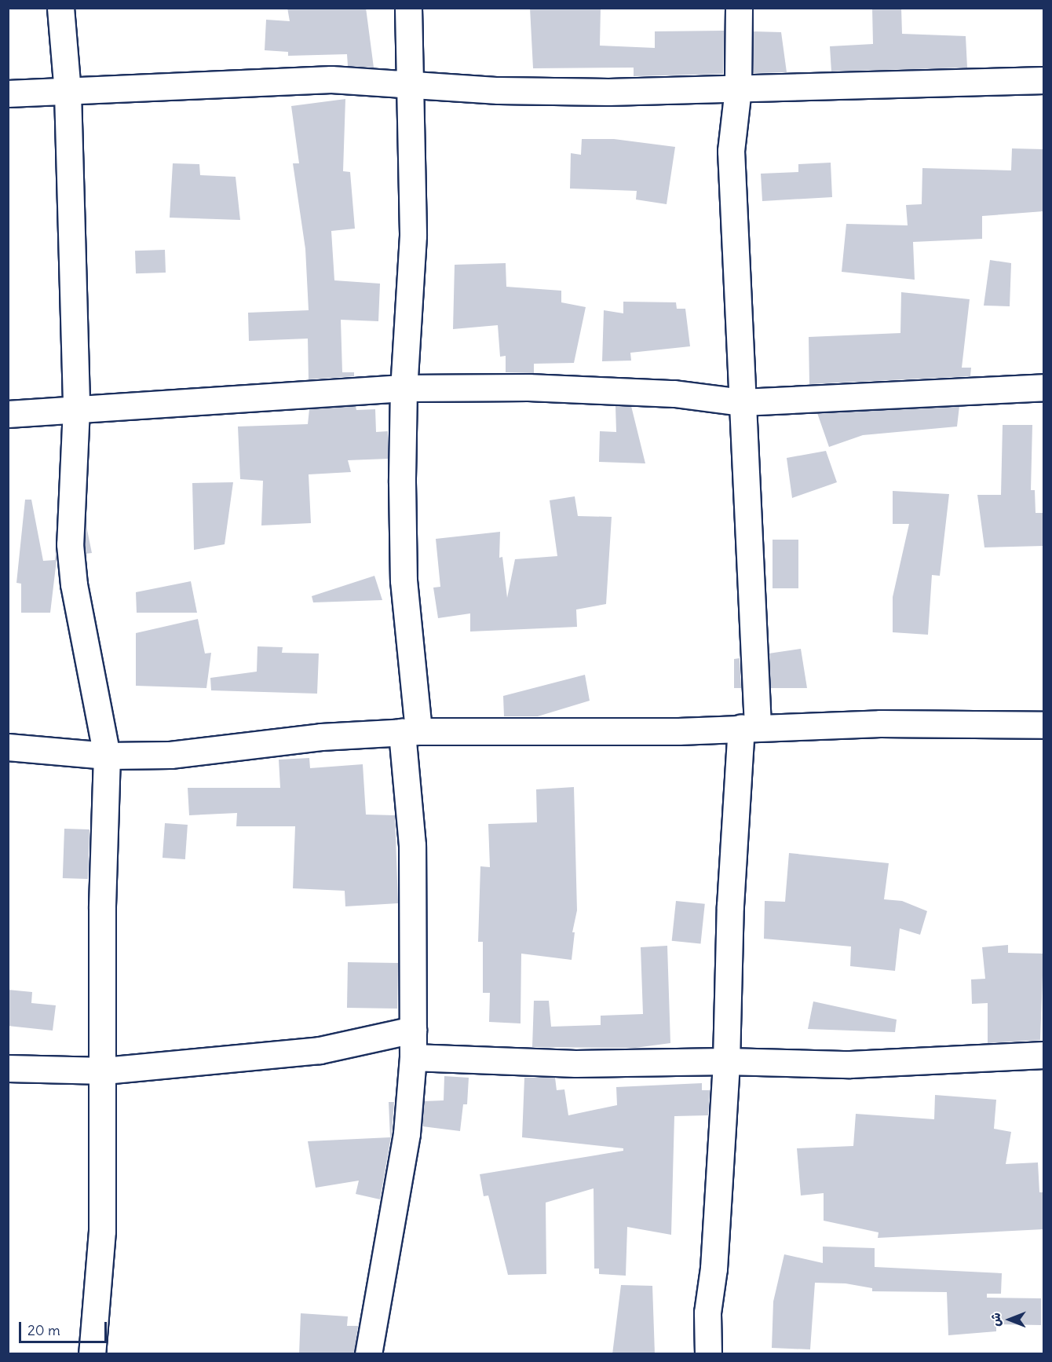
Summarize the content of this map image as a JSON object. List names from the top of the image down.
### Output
{
  "scale_bar": "20 m",
  "north": "left"
}
